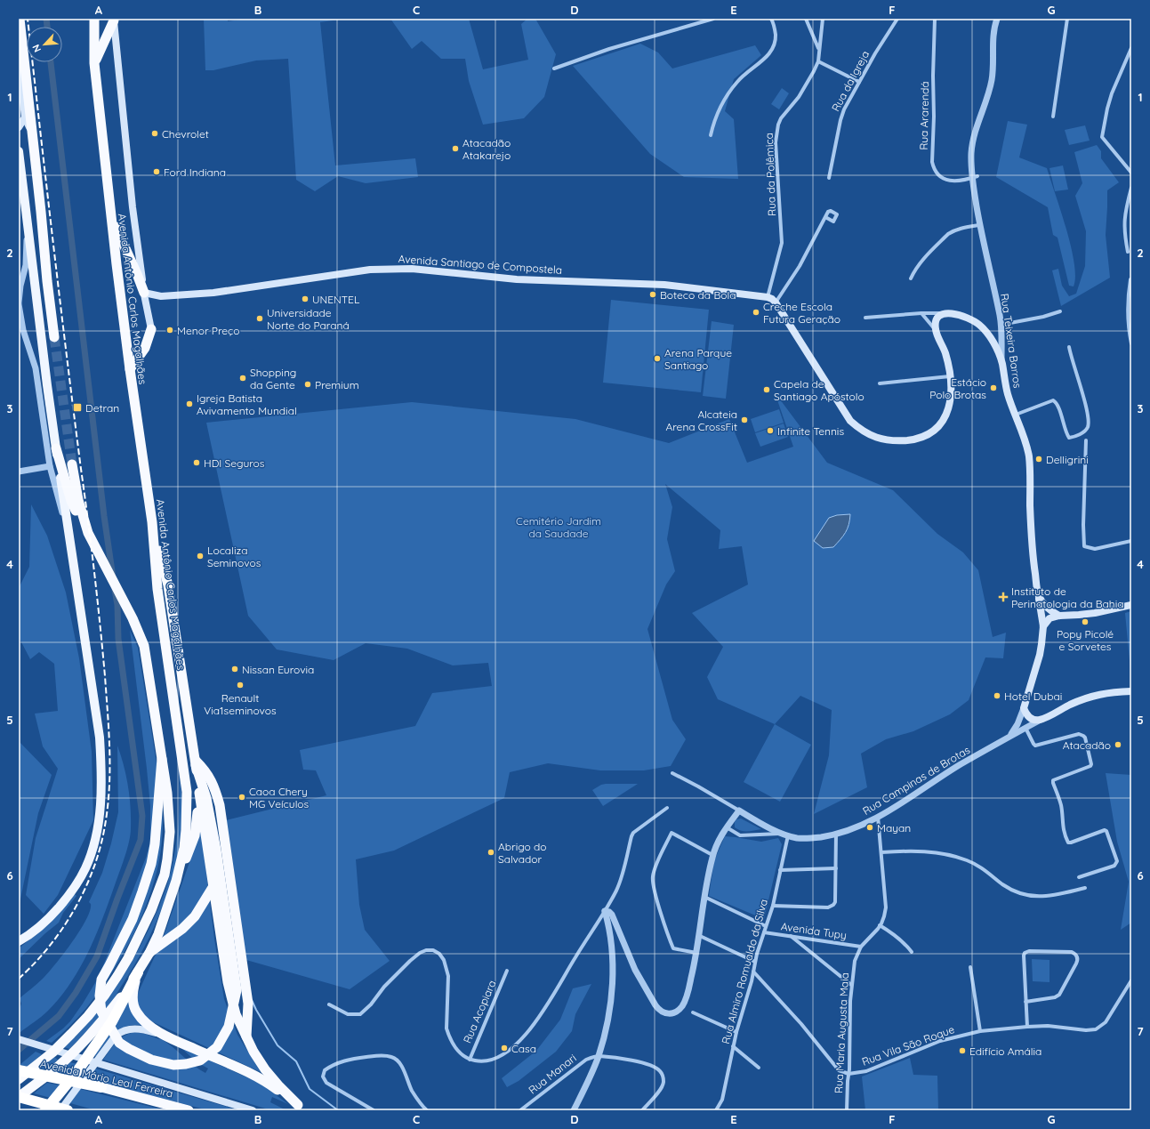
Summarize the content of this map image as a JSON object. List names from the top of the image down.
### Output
{
  "streets": {
    "highway": ["Avenida Antônio Carlos Magalhães", "Avenida Mário Leal Ferreira"],
    "main road": ["Avenida Santiago de Compostela", "Rua Teixeira Barros", "Rua Campinas de Brotas"],
    "street": [
      "Rua da Igreja",
      "Rua Ararendá",
      "Rua da Polêmica",
      "Avenida Tupy",
      "Rua Almiro Romualdo da Silva",
      "Rua Acopiara",
      "Rua Maria Augusta Maia",
      "Rua Vila São Roque",
      "Rua Manari"
    ]
  },
  "crossings": [
    ["Rua Ararendá", "Rua Teixeira Barros"],
    ["Rua da Polêmica", "Avenida Santiago de Compostela"],
    ["Avenida Santiago de Compostela", "Avenida Antônio Carlos Magalhães"],
    ["Rua Campinas de Brotas", "Rua Almiro Romualdo da Silva"],
    ["Rua Campinas de Brotas", "Rua Maria Augusta Maia"],
    ["Avenida Tupy", "Rua Almiro Romualdo da Silva"],
    ["Avenida Tupy", "Rua Maria Augusta Maia"],
    ["Rua Maria Augusta Maia", "Rua Vila São Roque"]
  ],
  "parks": ["Cemitério Jardim da Saudade"],
  "places": {
    "other": [
      "Chevrolet",
      "Atacadão Atakarejo",
      "Ford Indiana",
      "Boteco da Bola",
      "UNENTEL",
      "Creche Escola Futura Geração",
      "Universidade Norte do Paraná",
      "Menor Preço",
      "Arena Parque Santiago",
      "Shopping da Gente",
      "Premium",
      "Estácio Polo Brotas",
      "Capela de Santiago Apóstolo",
      "Igreja Batista Avivamento Mundial",
      "Alcateia Arena CrossFit",
      "Infinite Tennis",
      "Delligrini",
      "HDI Seguros",
      "Localiza Seminovos",
      "Popy Picolé e Sorvetes",
      "Nissan Eurovia",
      "Renault Via1seminovos",
      "Hotel Dubai",
      "Atacadão",
      "Caoa Chery MG Veículos",
      "Mayan",
      "Abrigo do Salvador",
      "Casa",
      "Edifício Amália"
    ],
    "transit": ["Detran"],
    "health": ["Instituto de Perinatologia da Bahia"]
  },
  "north": "bottom left",
  "grid": {
    "columns": [
      "A",
      "B",
      "C",
      "D",
      "E",
      "F",
      "G"
    ],
    "rows": [
      "1",
      "2",
      "3",
      "4",
      "5",
      "6",
      "7"
    ]
  }
}
